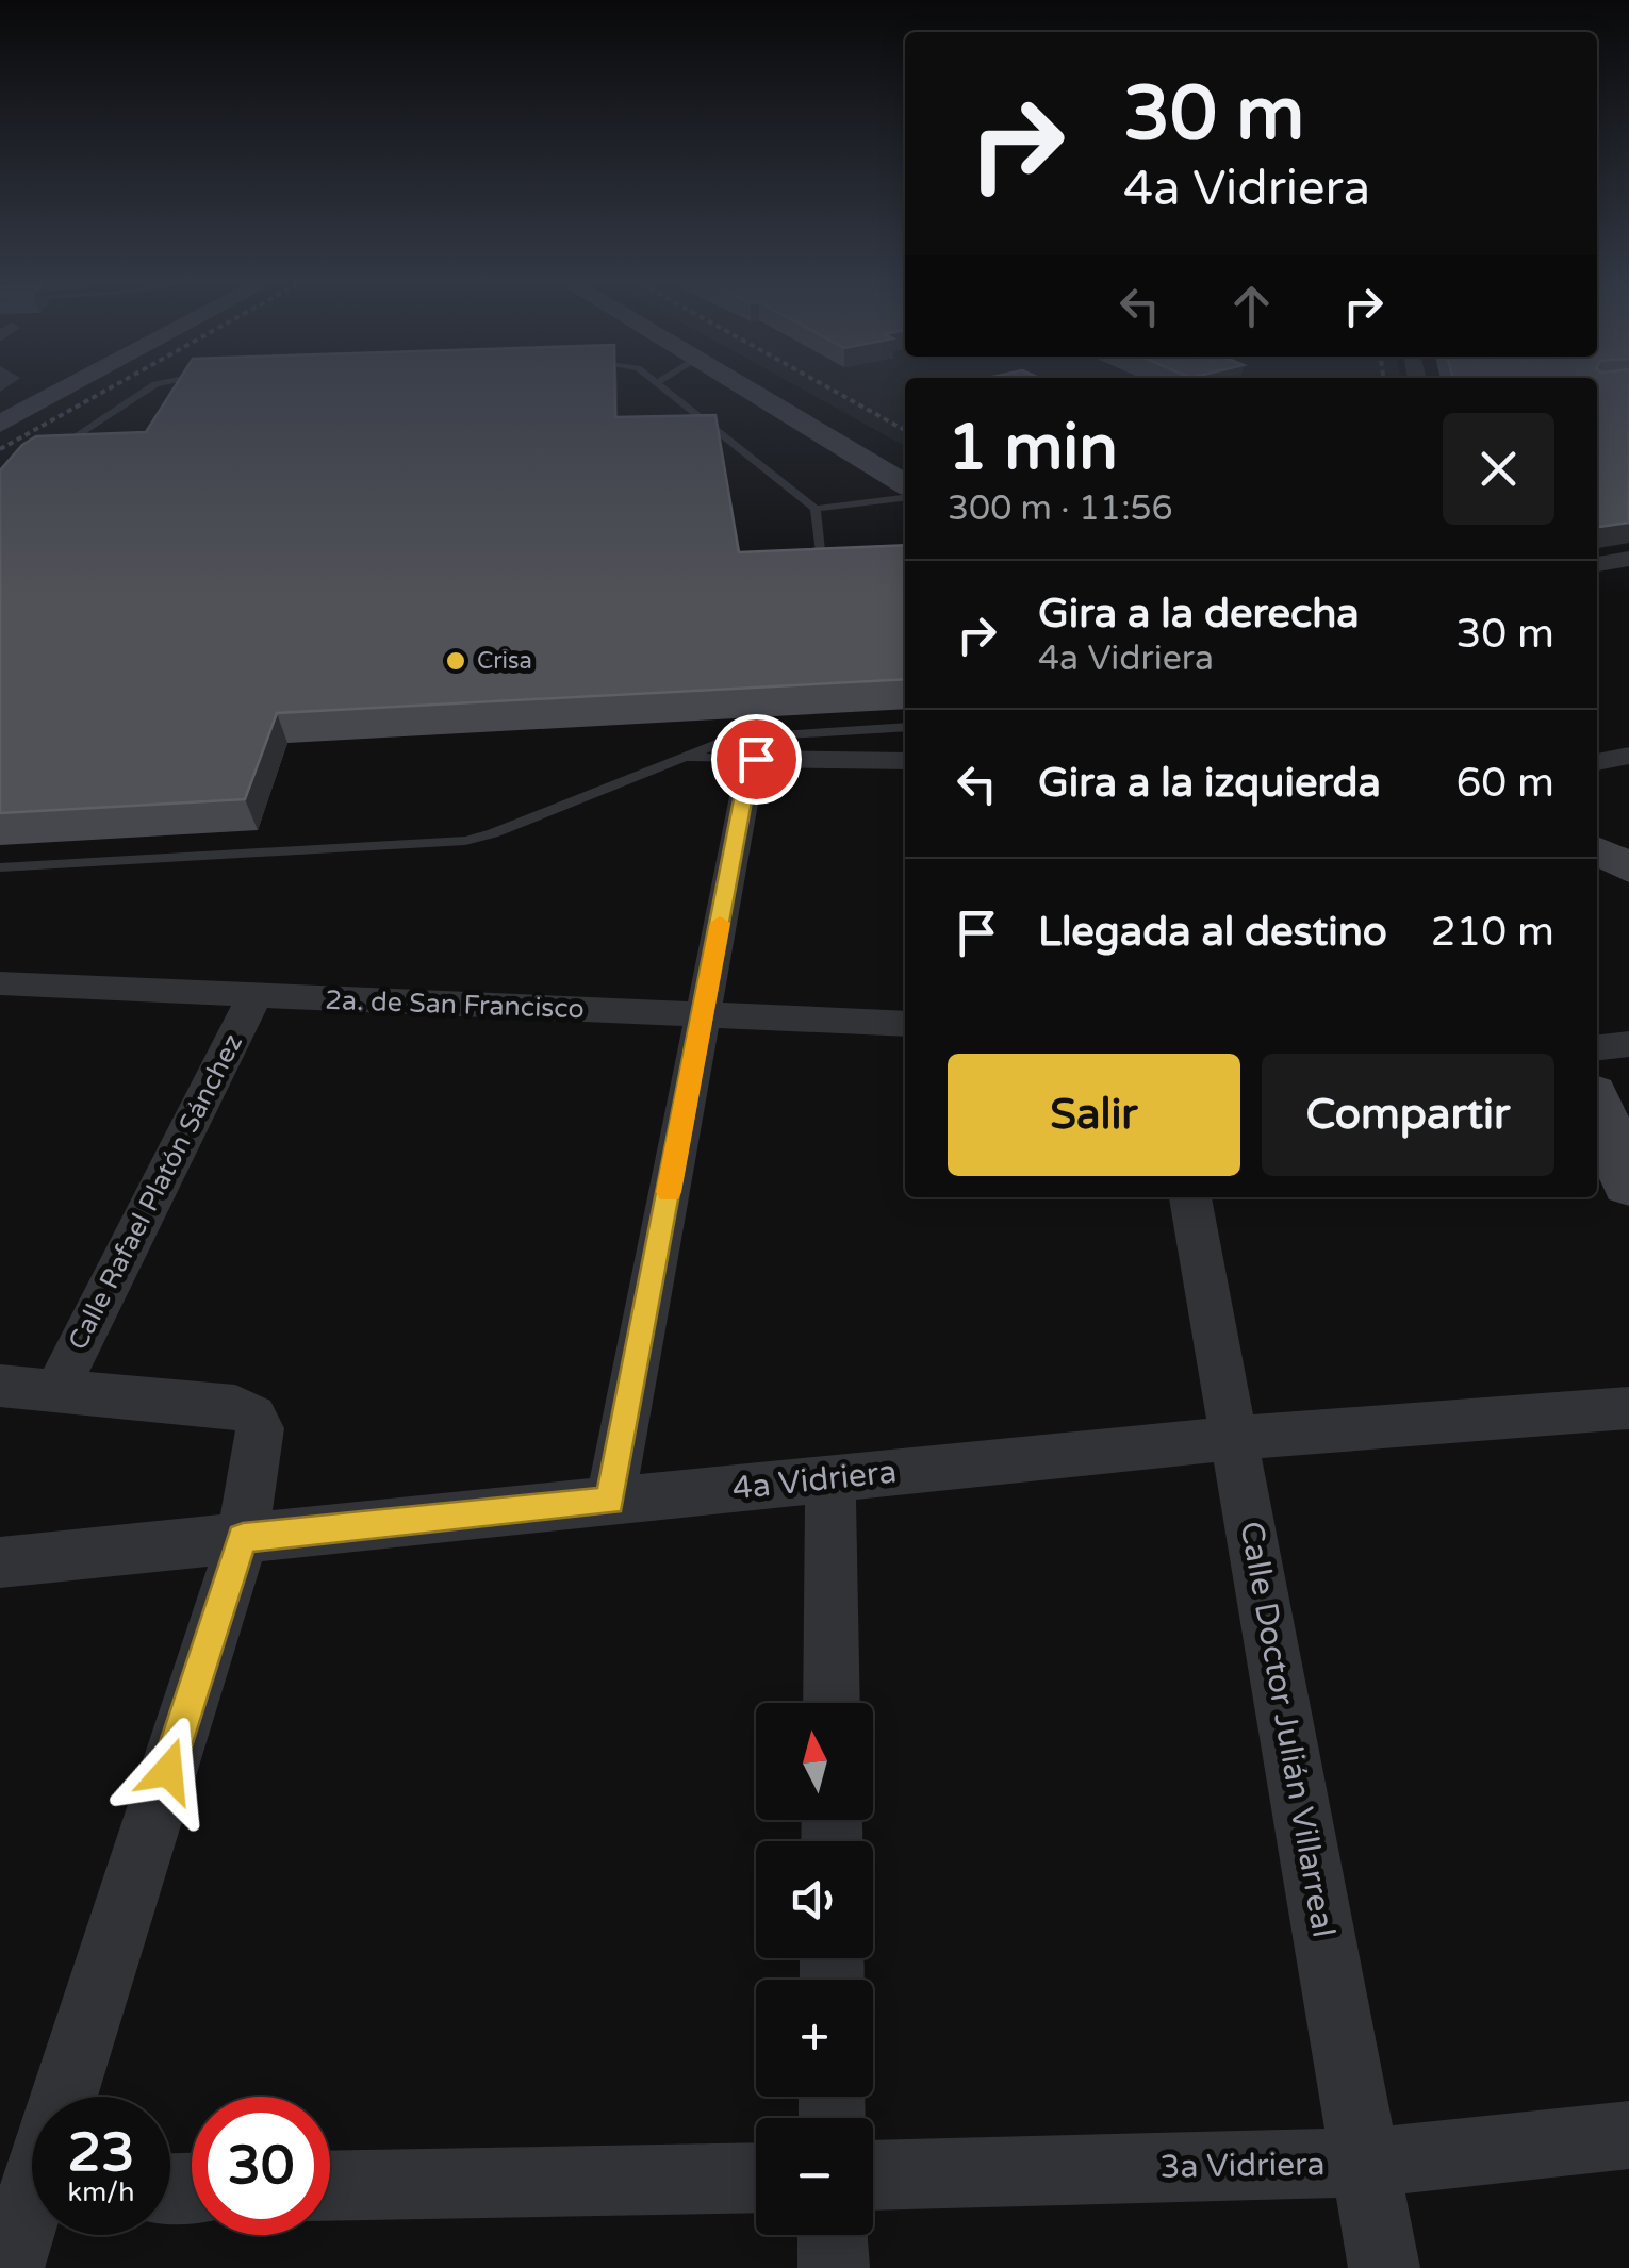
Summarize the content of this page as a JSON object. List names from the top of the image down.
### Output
{
  "streets": {
    "street": [
      "2a. de San Francisco",
      "Calle Rafael Platón Sánchez",
      "4a Vidriera",
      "Calle Doctor Julián Villarreal",
      "3a Vidriera"
    ]
  },
  "crossings": [
    ["2a. de San Francisco", "Calle Rafael Platón Sánchez"],
    ["4a Vidriera", "Calle Doctor Julián Villarreal"],
    ["Calle Doctor Julián Villarreal", "3a Vidriera"]
  ],
  "places": ["Crisa"],
  "north": "top",
  "page": {
    "turn": ["30 m", "4a Vidriera"],
    "heading": ["1 min", "300 m · 11:56"],
    "list": [
      {
        "name": "Gira a la derecha",
        "note": "4a Vidriera",
        "value": "30 m"
      },
      {
        "name": "Gira a la izquierda",
        "value": "60 m"
      },
      {
        "name": "Llegada al destino",
        "value": "210 m"
      }
    ],
    "buttons": ["Salir", "Compartir"],
    "map_buttons": ["+", "−"],
    "speed": "23 km/h",
    "limit": "30"
  }
}
